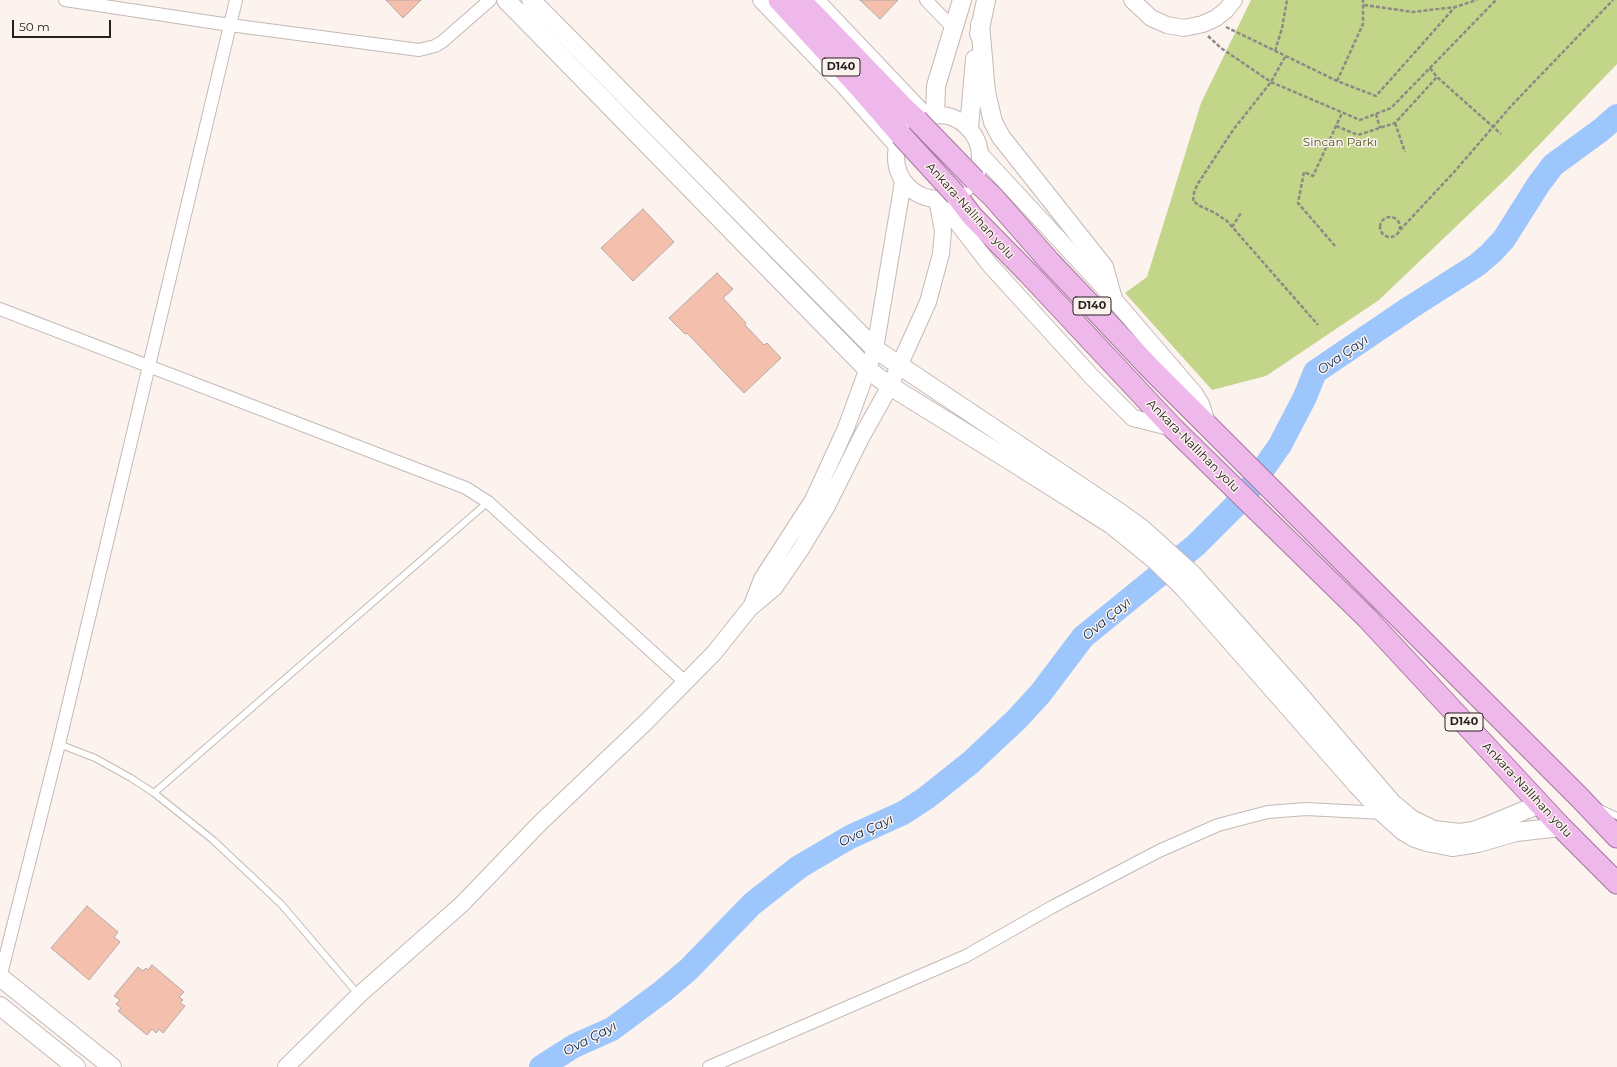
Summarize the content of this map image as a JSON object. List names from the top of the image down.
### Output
{
  "streets": {
    "highway": ["D140", "Ankara-Nallıhan yolu"]
  },
  "water": ["Ova Çayı"],
  "parks": ["Sincan Parkı"],
  "scale_bar": "50 m"
}
